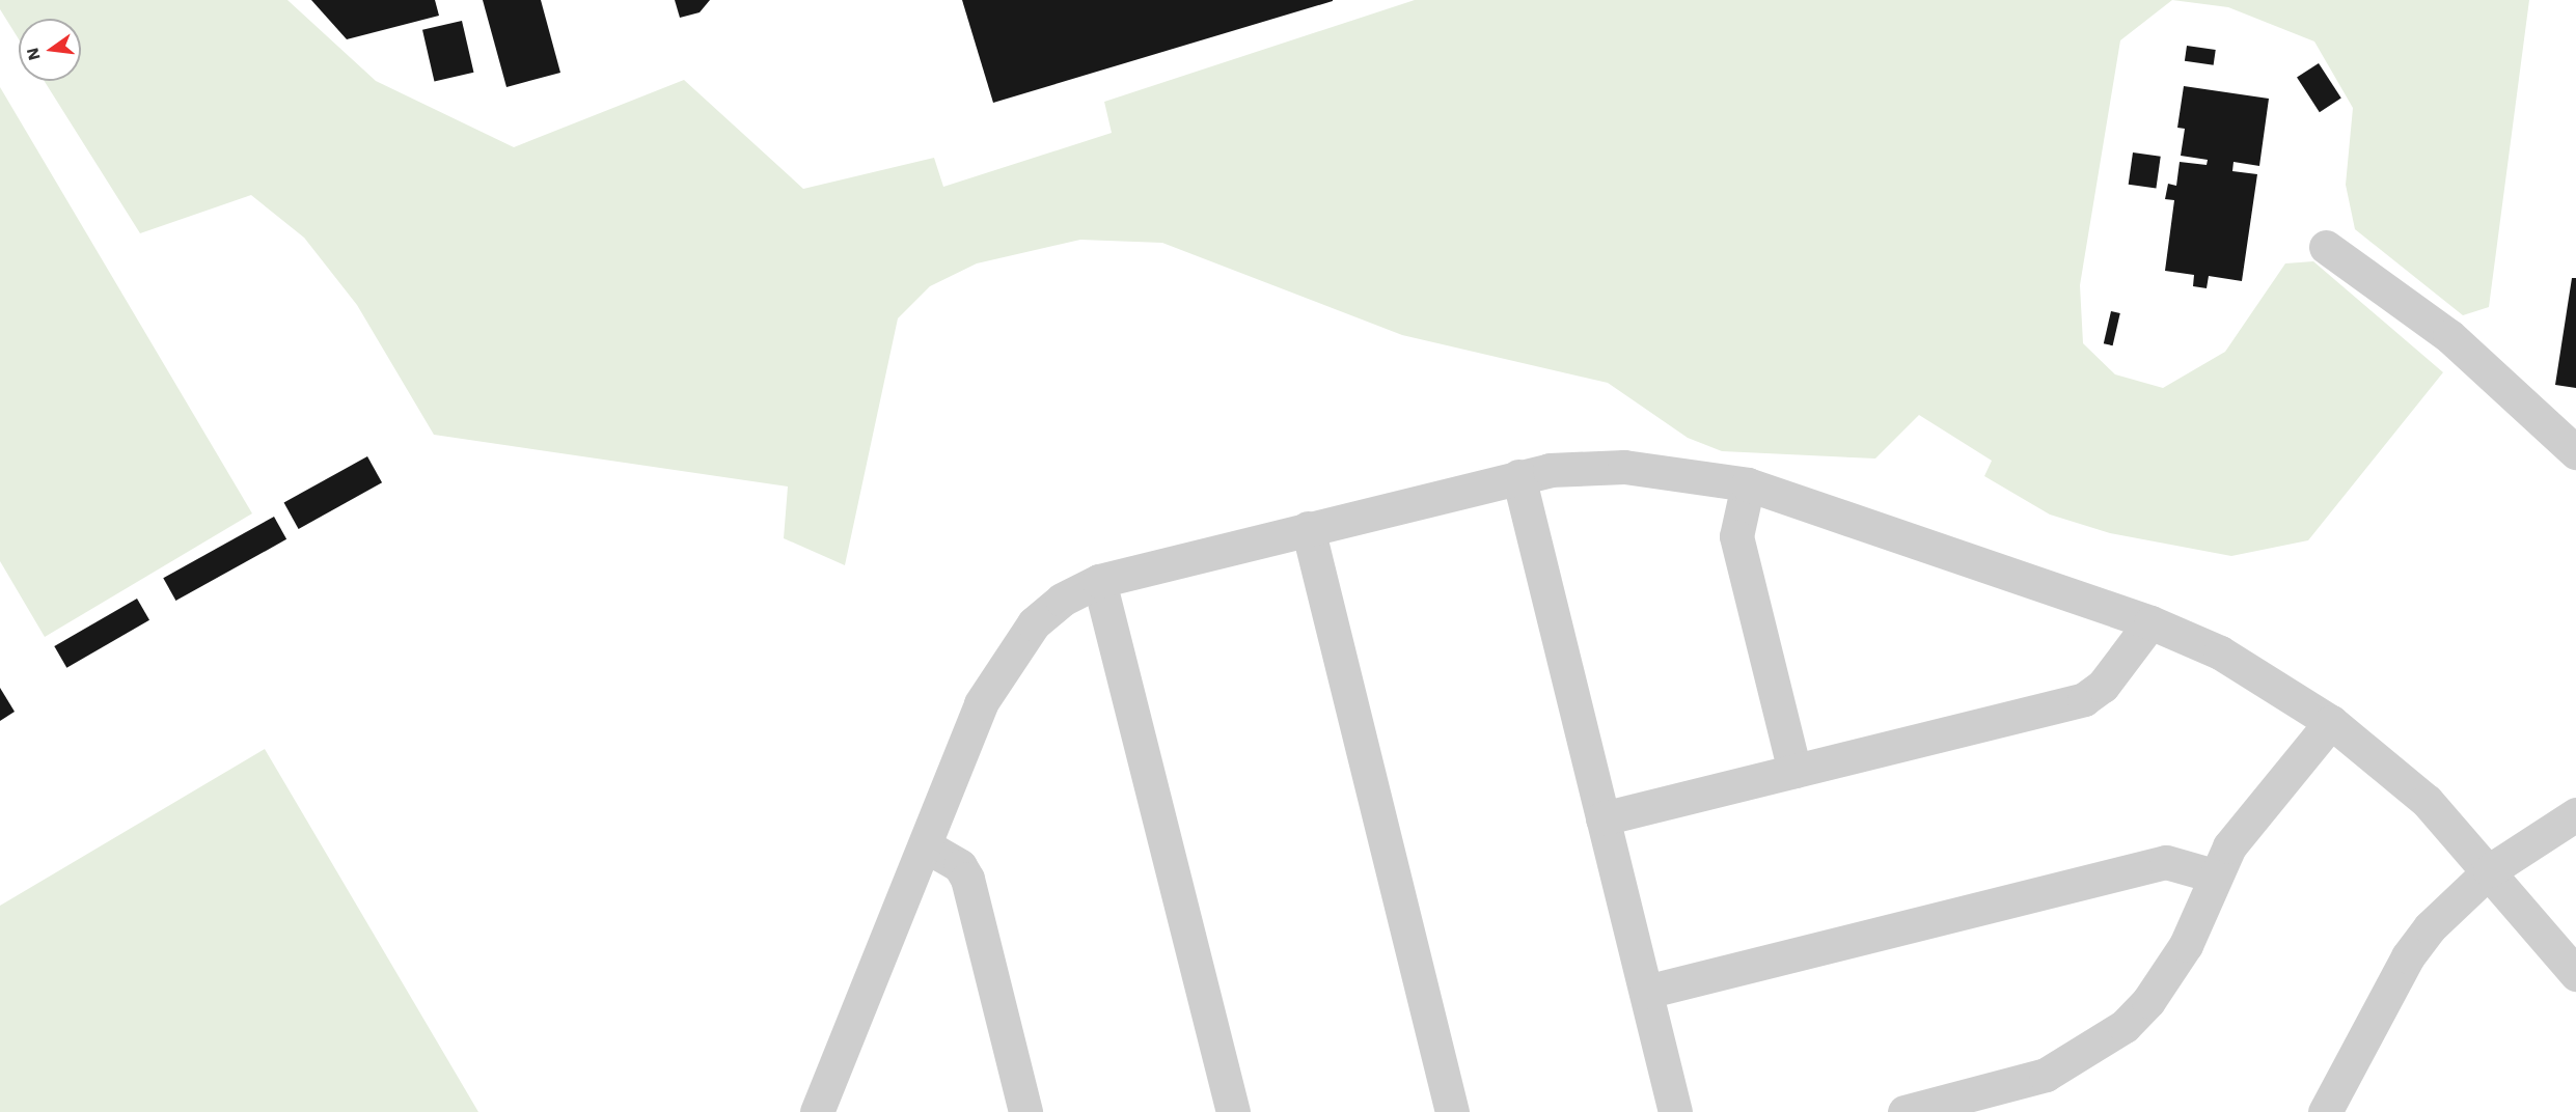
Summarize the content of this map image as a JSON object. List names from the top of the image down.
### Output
{
  "north": "left"
}
